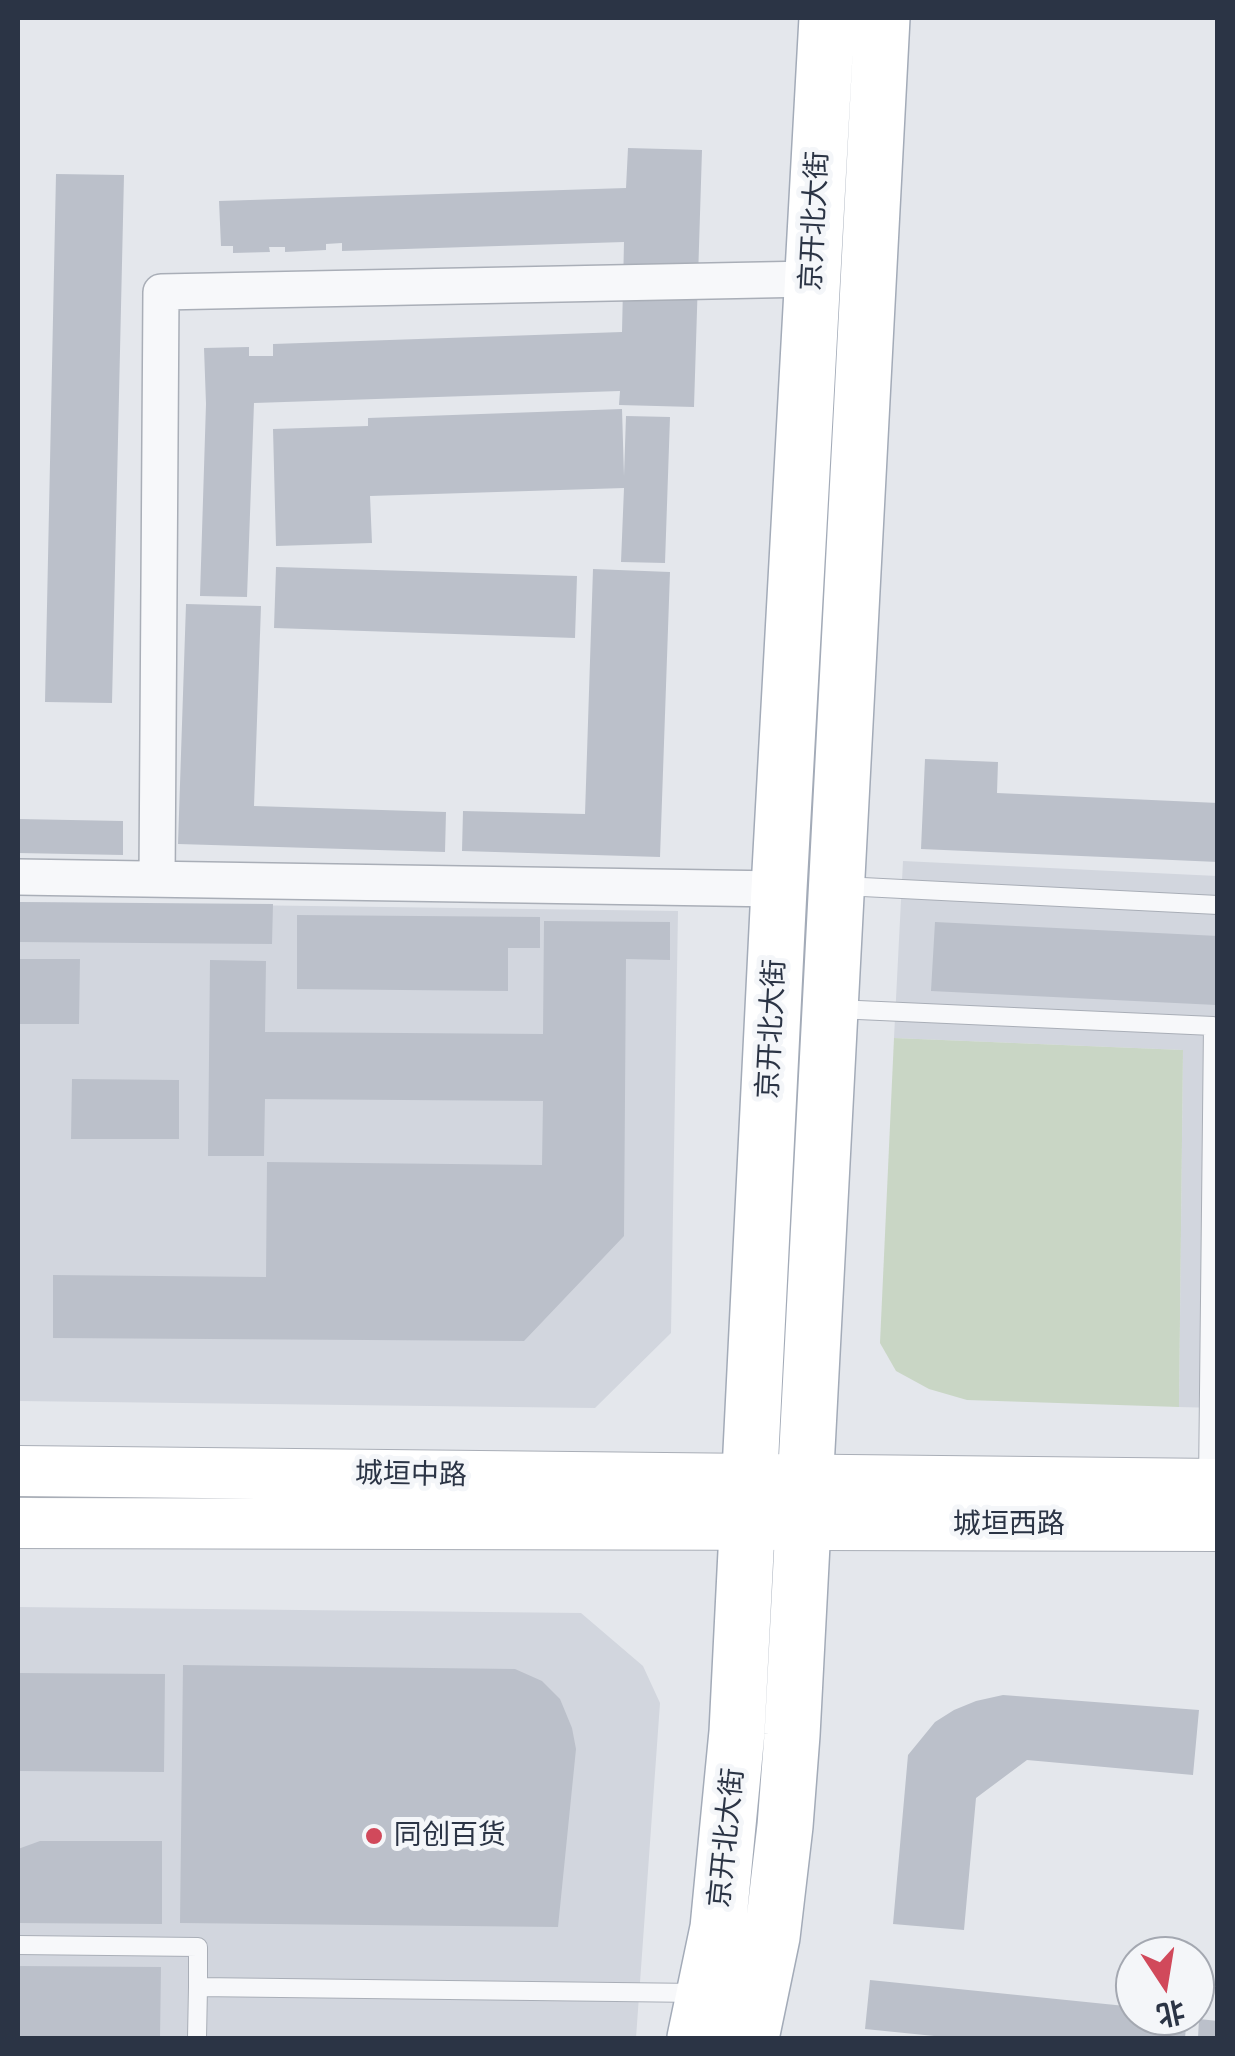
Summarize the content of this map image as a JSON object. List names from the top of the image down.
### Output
{
  "streets": {
    "main road": ["京开北大街", "城垣中路", "城垣西路"]
  },
  "crossings": [
    ["京开北大街", "城垣中路"],
    ["京开北大街", "城垣西路"],
    ["城垣中路", "城垣西路"]
  ],
  "places": ["同创百货"],
  "north": "bottom"
}
